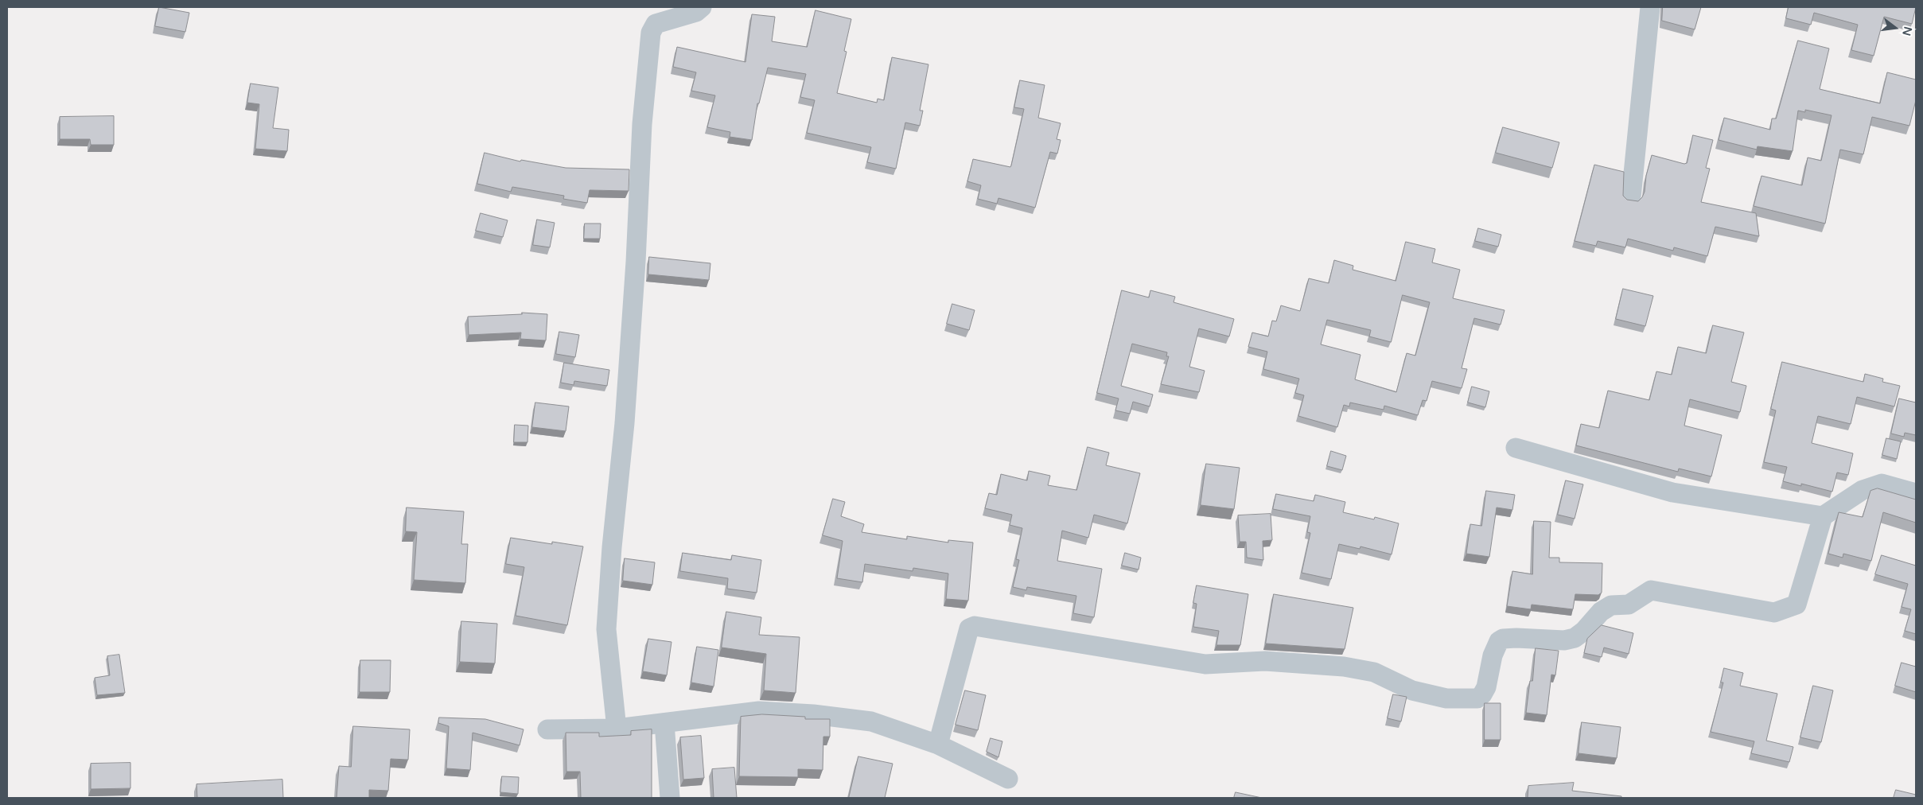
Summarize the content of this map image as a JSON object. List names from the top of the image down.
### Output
{
  "north": "right"
}
